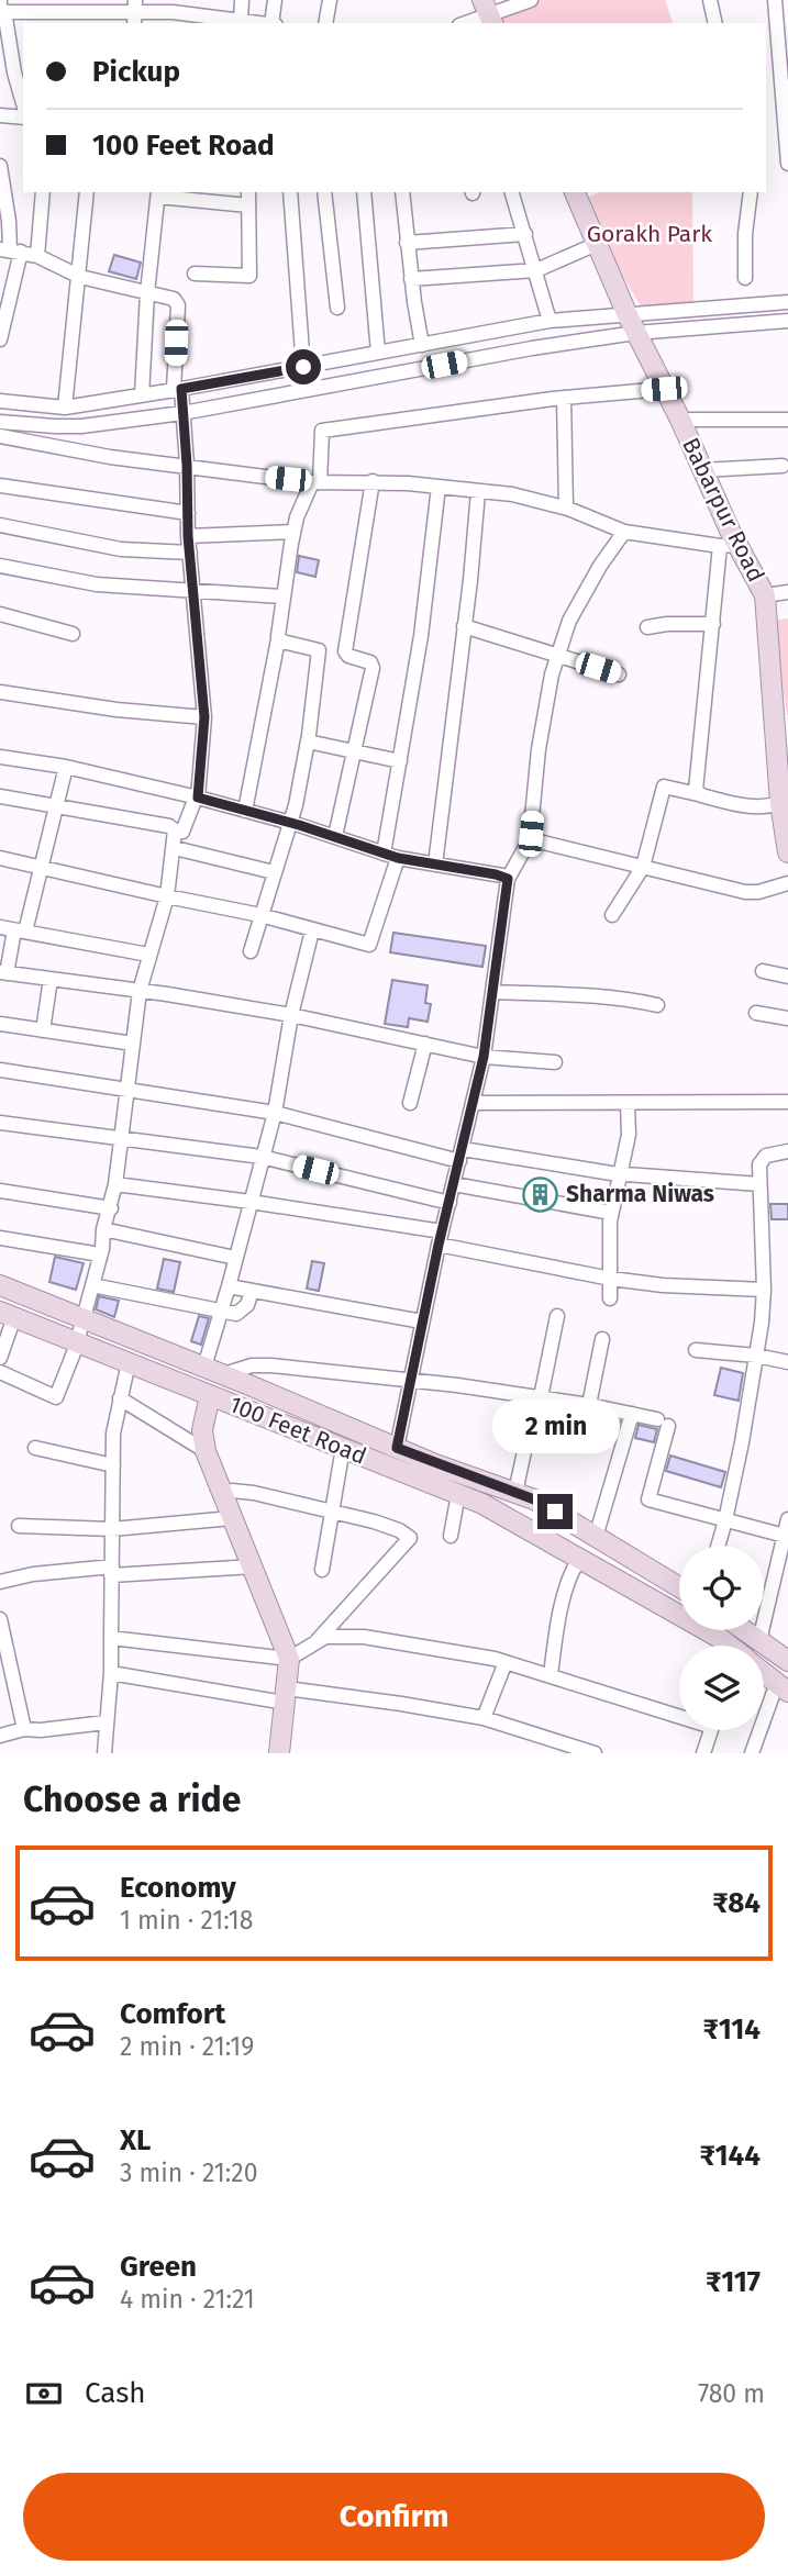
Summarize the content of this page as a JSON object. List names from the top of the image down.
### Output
{
  "streets": {
    "main road": ["Babarpur Road", "100 Feet Road"]
  },
  "parks": ["Gorakh Park"],
  "places": {
    "building": ["Sharma Niwas"]
  },
  "page": {
    "banner": ["Pickup", "100 Feet Road"],
    "bubble": "2 min",
    "heading": "Choose a ride",
    "list": [
      {
        "name": "Economy",
        "note": "1 min · 21:18",
        "value": "₹84"
      },
      {
        "name": "Comfort",
        "note": "2 min · 21:19",
        "value": "₹114"
      },
      {
        "name": "XL",
        "note": "3 min · 21:20",
        "value": "₹144"
      },
      {
        "name": "Green",
        "note": "4 min · 21:21",
        "value": "₹117"
      }
    ],
    "pay": ["Cash", "780 m"],
    "buttons": "Confirm"
  }
}
